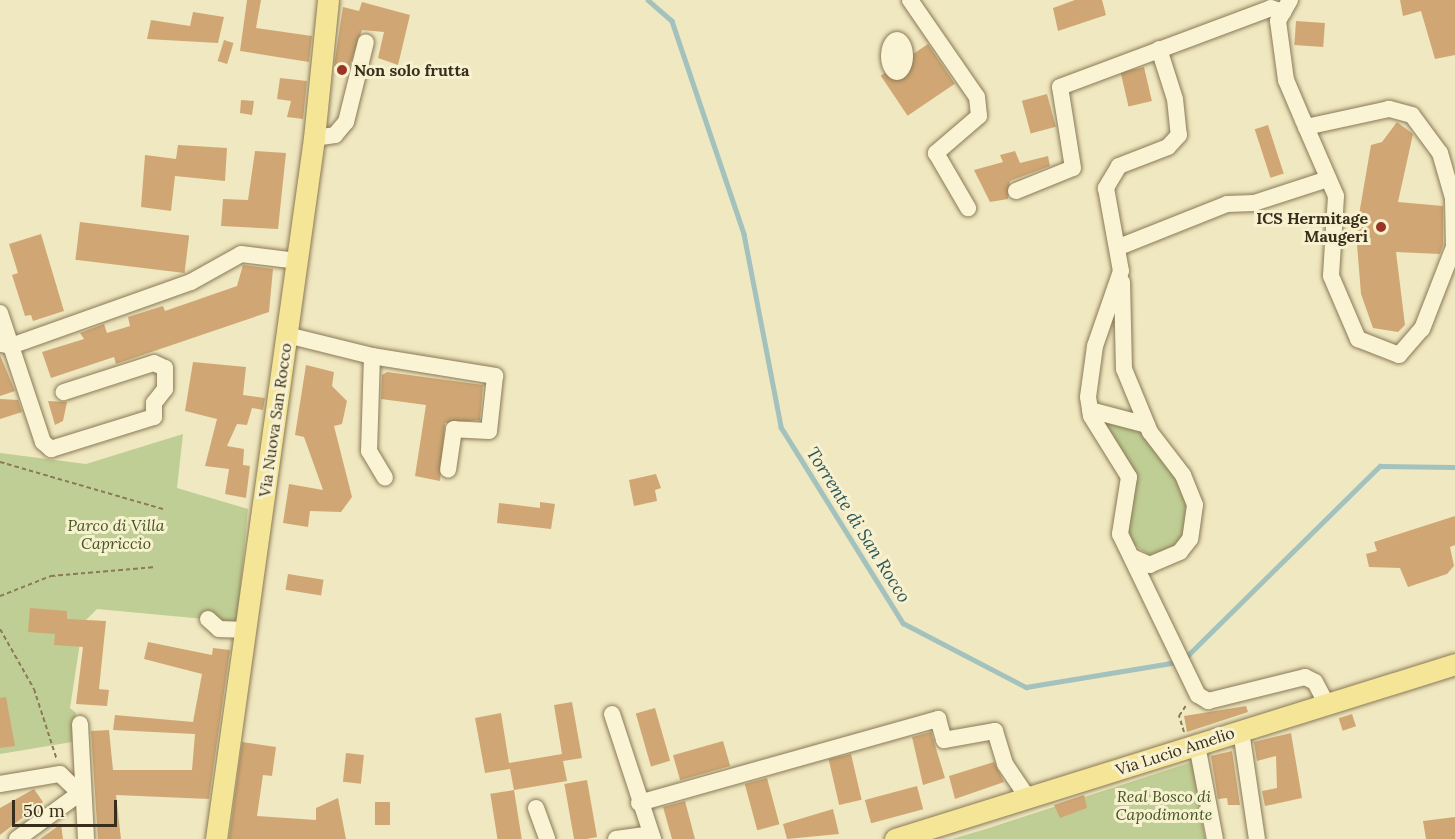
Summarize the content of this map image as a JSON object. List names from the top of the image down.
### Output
{
  "streets": {
    "main road": ["Via Nuova San Rocco", "Via Lucio Amelio"]
  },
  "water": ["Torrente di San Rocco"],
  "parks": ["Parco di Villa Capriccio", "Real Bosco di Capodimonte"],
  "places": ["Non solo frutta", "ICS Hermitage Maugeri"],
  "scale_bar": "50 m"
}
